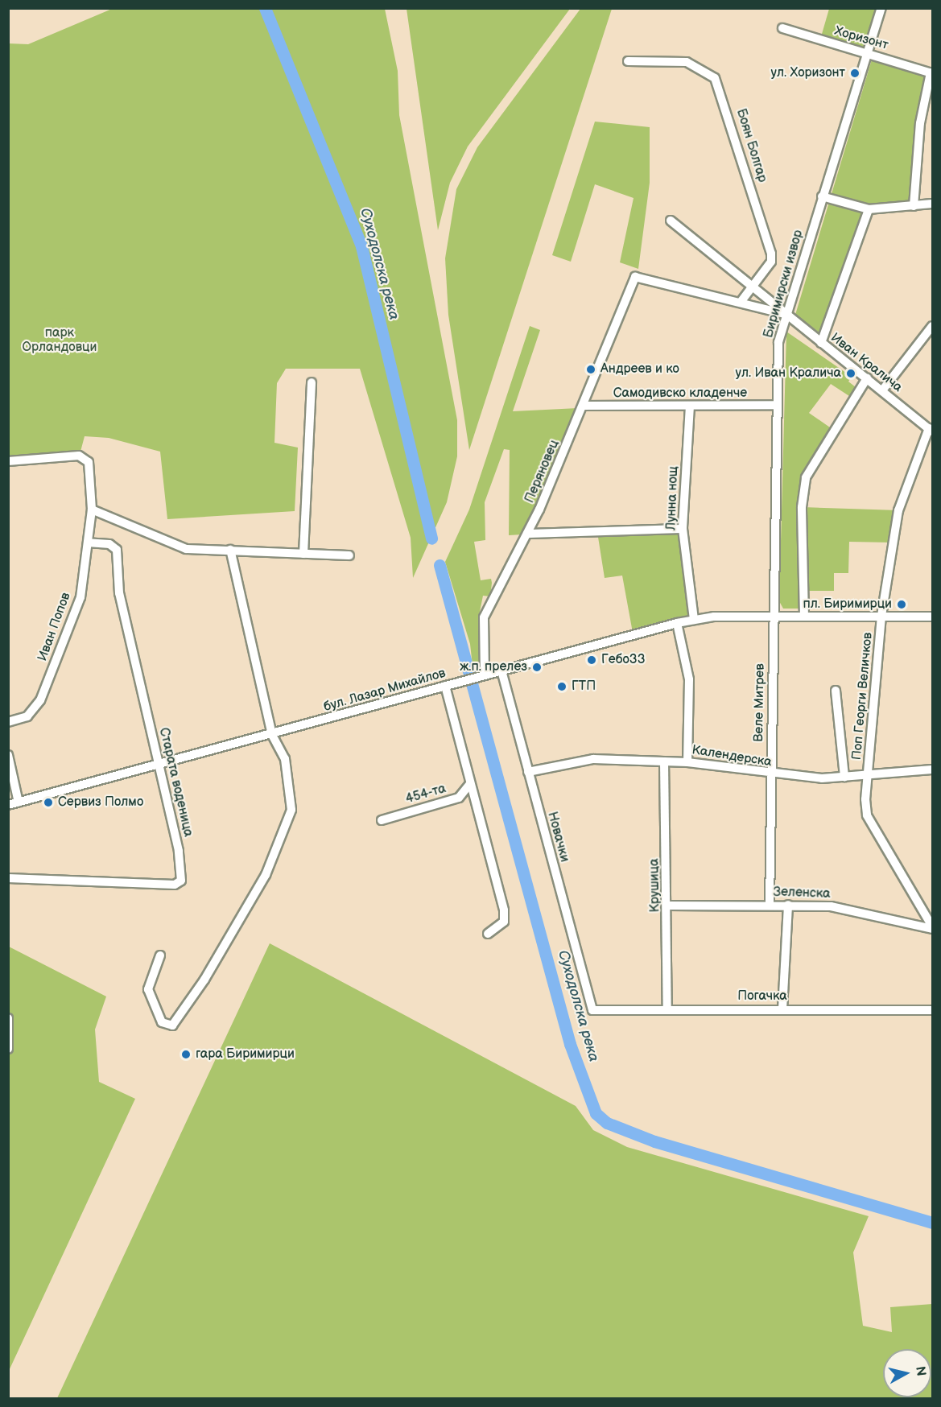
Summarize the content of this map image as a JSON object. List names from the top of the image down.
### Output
{
  "streets": {
    "street": [
      "Хоризонт",
      "Боян Болгар",
      "Биримирски извор",
      "Иван Кралича",
      "Самодивско кладенче",
      "Перяновец",
      "Лунна нощ",
      "Иван Попов",
      "бул. Лазар Михайлов",
      "Поп Георги Величков",
      "Веле Митрев",
      "Календерска",
      "Старата воденица",
      "454-та",
      "Новачки",
      "Крушица",
      "Зеленска",
      "Погачка"
    ]
  },
  "crossings": [
    ["Хоризонт", "Биримирски извор"],
    ["Боян Болгар", "Иван Кралича"],
    ["Биримирски извор", "Иван Кралича"],
    ["Биримирски извор", "Самодивско кладенче"],
    ["Биримирски извор", "бул. Лазар Михайлов"],
    ["Биримирски извор", "Веле Митрев"],
    ["Иван Кралича", "Перяновец"],
    ["Иван Кралича", "Поп Георги Величков"],
    ["Самодивско кладенче", "Перяновец"],
    ["Самодивско кладенче", "Лунна нощ"],
    ["Перяновец", "бул. Лазар Михайлов"],
    ["Лунна нощ", "бул. Лазар Михайлов"],
    ["Иван Попов", "Старата воденица"],
    ["бул. Лазар Михайлов", "Поп Георги Величков"],
    ["бул. Лазар Михайлов", "Веле Митрев"],
    ["бул. Лазар Михайлов", "Старата воденица"],
    ["бул. Лазар Михайлов", "Новачки"],
    ["Поп Георги Величков", "Календерска"],
    ["Поп Георги Величков", "Зеленска"],
    ["Веле Митрев", "Календерска"],
    ["Веле Митрев", "Зеленска"],
    ["Календерска", "Новачки"],
    ["Календерска", "Крушица"],
    ["Новачки", "Погачка"],
    ["Крушица", "Зеленска"],
    ["Крушица", "Погачка"]
  ],
  "water": ["Суходолска река"],
  "parks": ["парк Орландовци"],
  "places": [
    "ул. Хоризонт",
    "Андреев и ко",
    "ул. Иван Кралича",
    "пл. Биримирци",
    "Гебо33",
    "ж.п. прелез",
    "ГТП",
    "Сервиз Полмо",
    "гара Биримирци"
  ],
  "north": "right"
}
